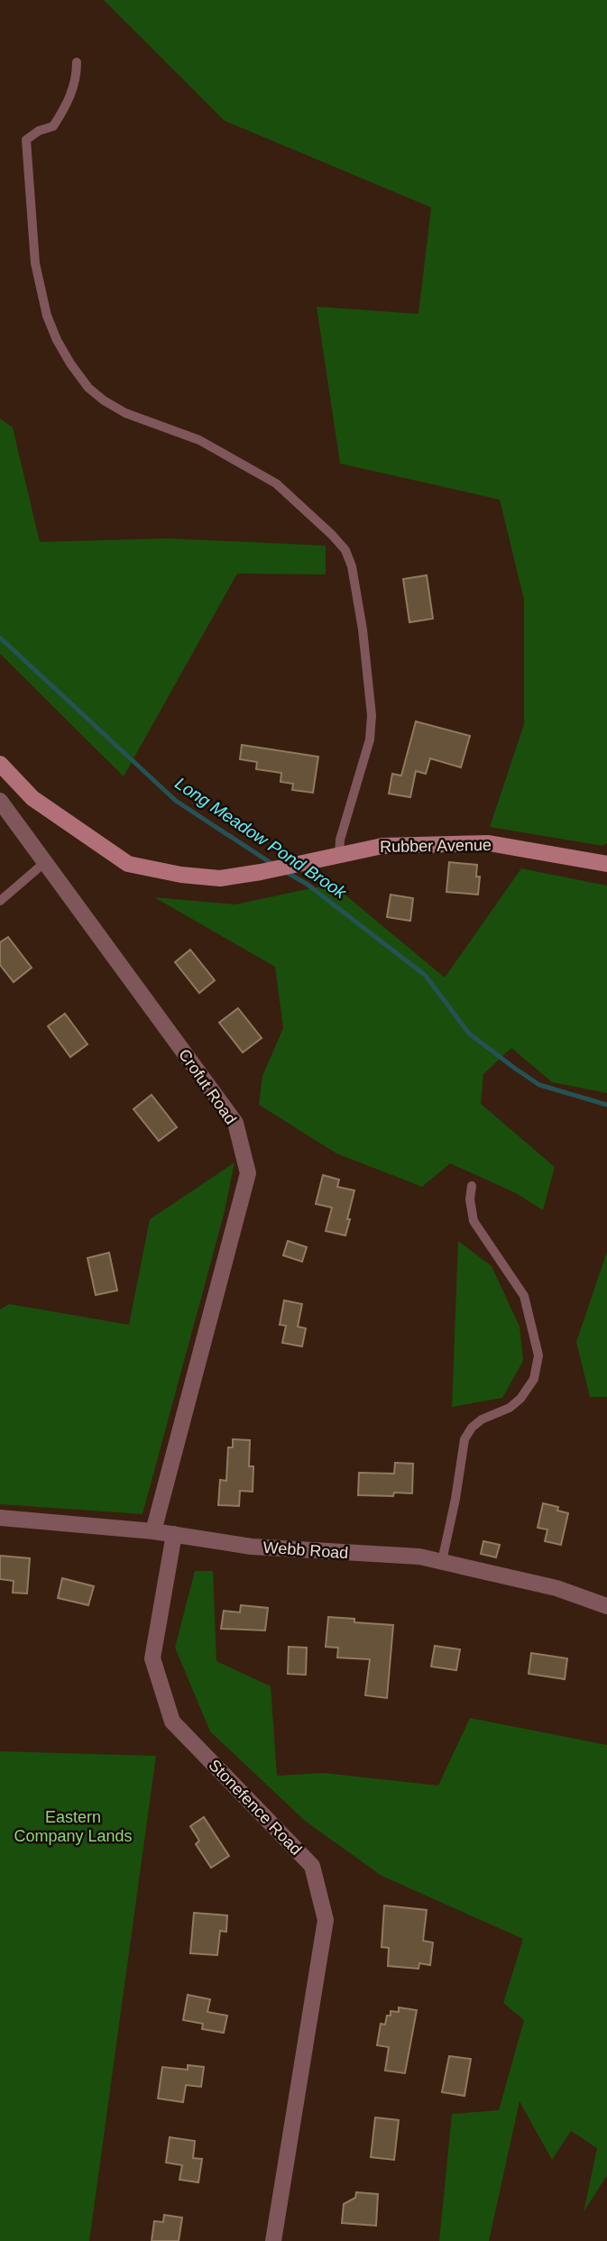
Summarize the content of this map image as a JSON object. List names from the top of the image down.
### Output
{
  "streets": {
    "street": [
      "Rubber Avenue",
      "Crofut Road",
      "Webb Road",
      "Stonefence Road"
    ]
  },
  "crossings": [
    ["Crofut Road", "Webb Road"],
    ["Webb Road", "Stonefence Road"]
  ],
  "water": ["Long Meadow Pond Brook"],
  "parks": ["Eastern Company Lands"]
}
